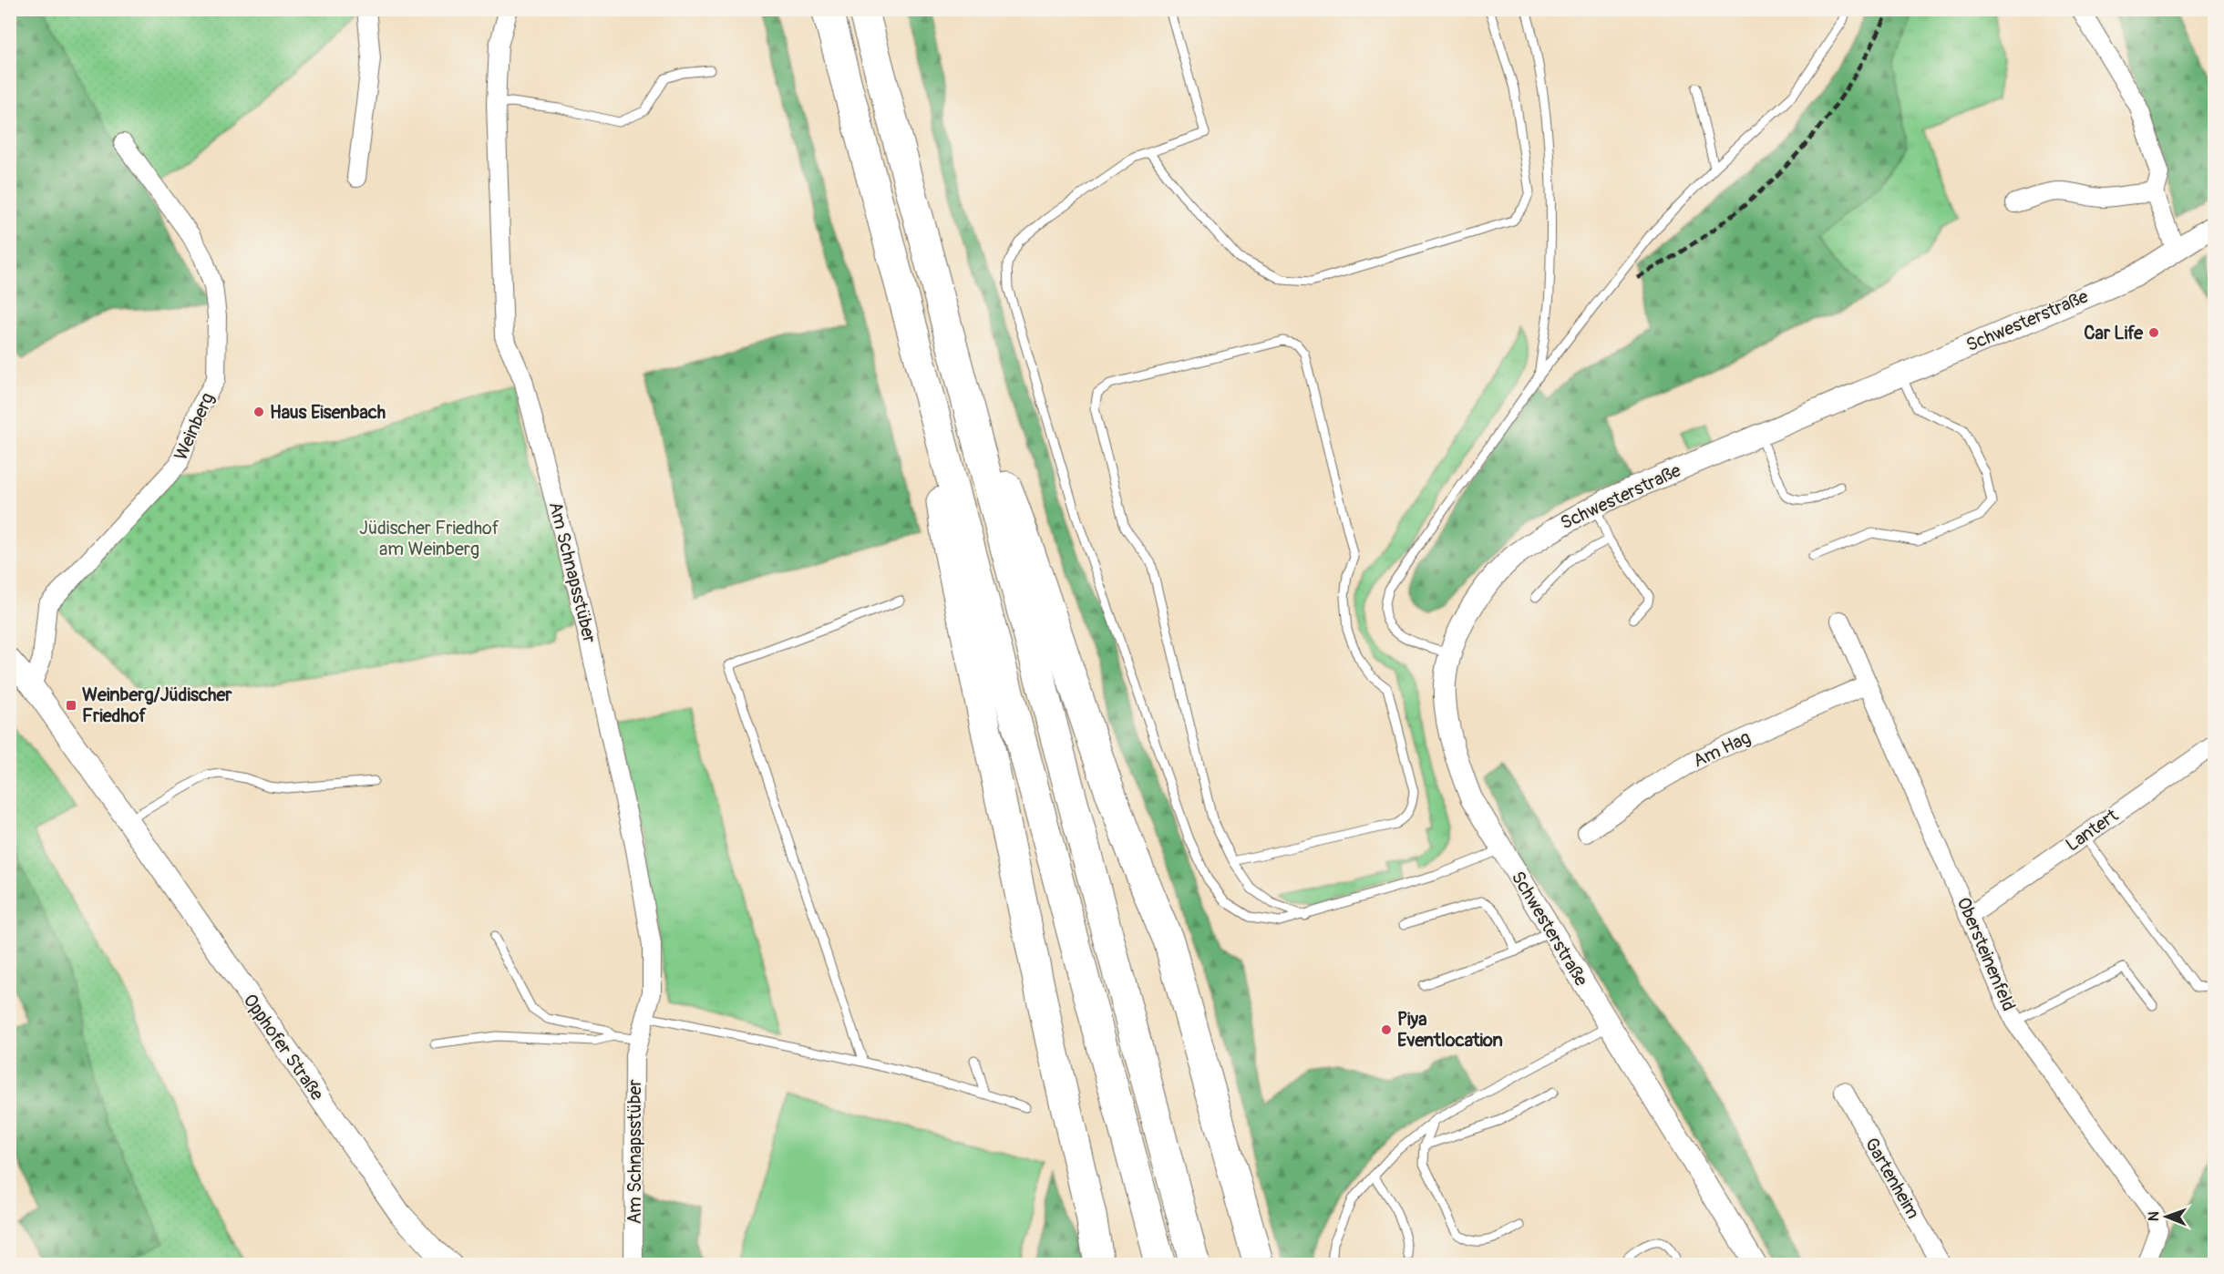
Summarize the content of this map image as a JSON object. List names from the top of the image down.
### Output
{
  "streets": {
    "street": [
      "Schwesterstraße",
      "Weinberg",
      "Am Schnapsstüber",
      "Am Hag",
      "Lantert",
      "Obersteinenfeld",
      "Opphofer Straße",
      "Gartenheim"
    ]
  },
  "crossings": [
    ["Weinberg", "Opphofer Straße"],
    ["Am Hag", "Obersteinenfeld"],
    ["Lantert", "Obersteinenfeld"]
  ],
  "parks": ["Jüdischer Friedhof am Weinberg"],
  "places": {
    "other": ["Car Life", "Haus Eisenbach", "Piya Eventlocation"],
    "transit": ["Weinberg/Jüdischer Friedhof"]
  },
  "north": "left"
}
